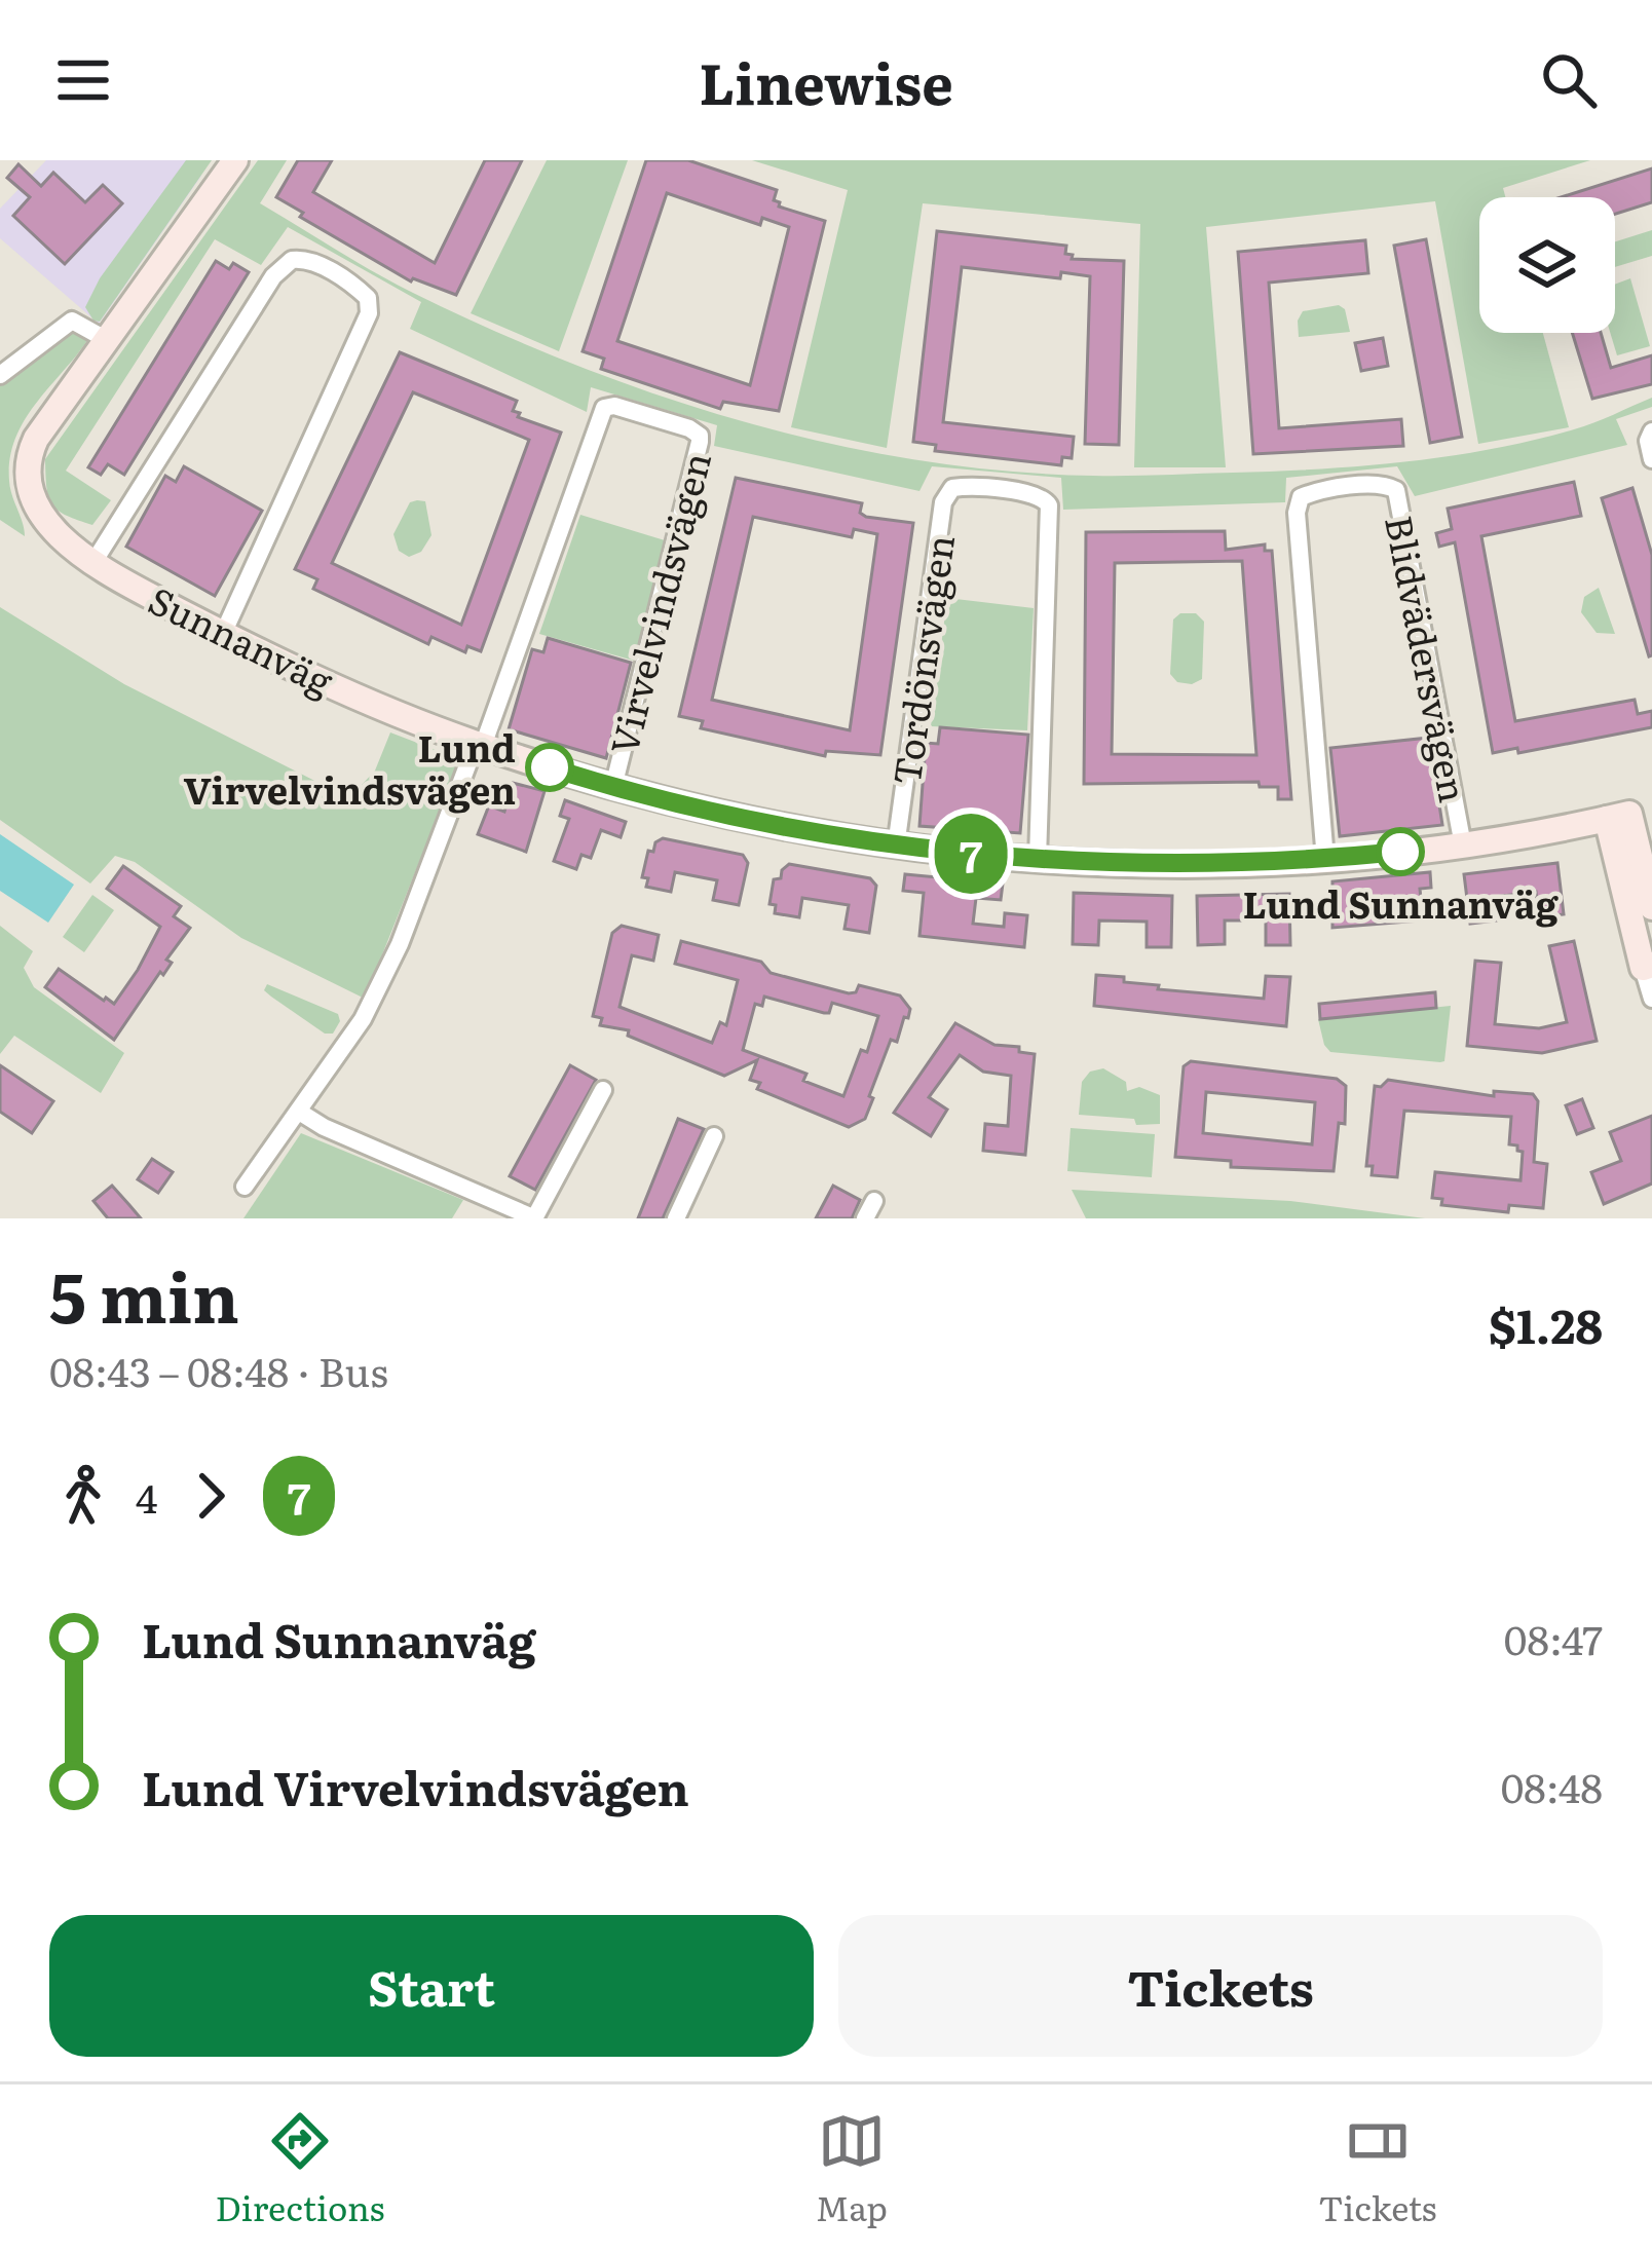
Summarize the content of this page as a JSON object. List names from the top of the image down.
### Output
{
  "streets": {
    "street": [
      "Virvelvindsvägen",
      "Sunnanväg",
      "Blidvädersvägen",
      "Tordönsvägen"
    ]
  },
  "crossings": [
    ["Virvelvindsvägen", "Sunnanväg"],
    ["Sunnanväg", "Blidvädersvägen"],
    ["Sunnanväg", "Tordönsvägen"]
  ],
  "places": ["Lund Virvelvindsvägen", "Lund Sunnanväg"],
  "lines": ["bus line 7"],
  "page": {
    "header": "Linewise",
    "on_map": "7",
    "heading": ["5 min", "08:43 – 08:48 · Bus", "$1.28"],
    "legs": ["4", "7"],
    "list": [
      {
        "name": "Lund Sunnanväg",
        "value": "08:47"
      },
      {
        "name": "Lund Virvelvindsvägen",
        "value": "08:48"
      }
    ],
    "buttons": ["Start", "Tickets"],
    "tabs": ["Directions", "Map", "Tickets"]
  }
}
